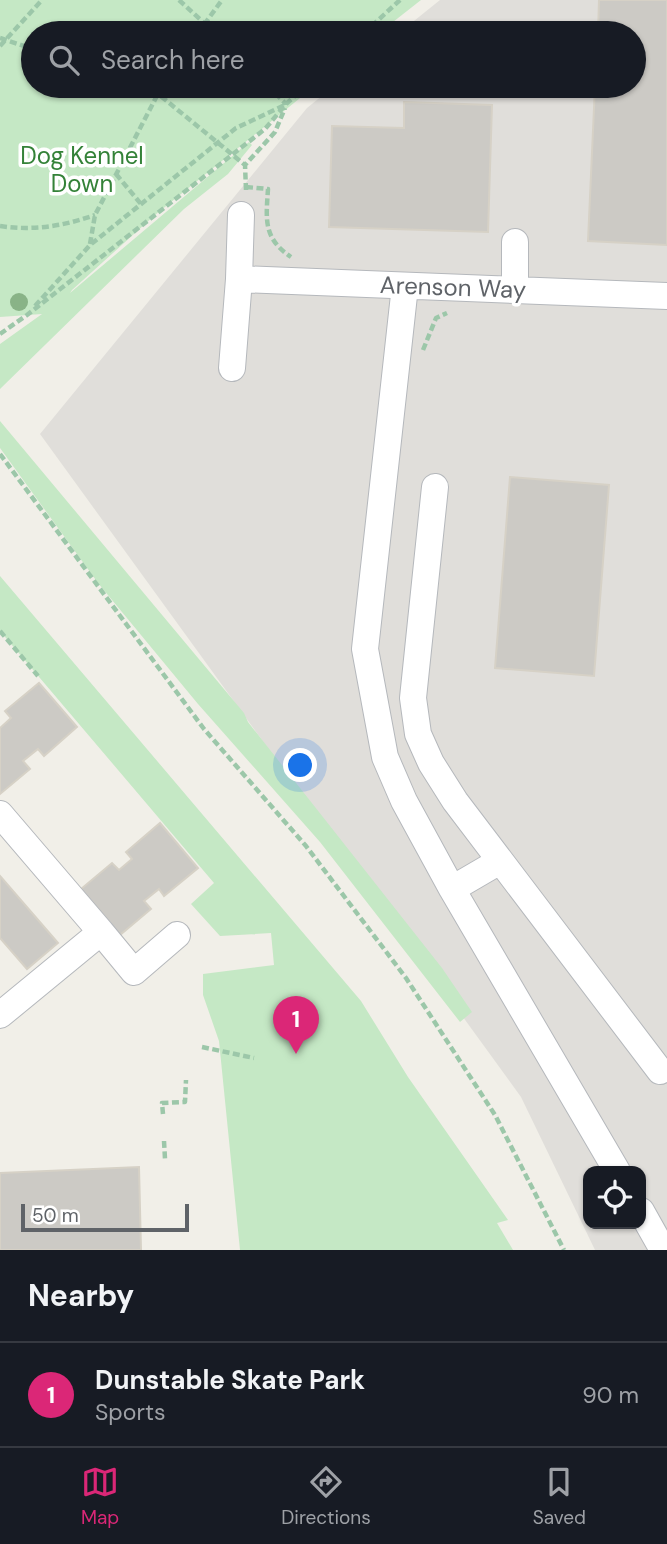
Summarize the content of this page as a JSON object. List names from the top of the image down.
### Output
{
  "streets": {
    "street": ["Arenson Way"]
  },
  "parks": ["Dog Kennel Down"],
  "scale_bar": "50 m",
  "page": {
    "search": "Search here",
    "pins": "1",
    "scale": "50 m",
    "heading": "Nearby",
    "list": [
      {
        "mark": "1",
        "name": "Dunstable Skate Park",
        "note": "Sports",
        "value": "90 m"
      }
    ],
    "nav": ["Map", "Directions", "Saved"]
  }
}
